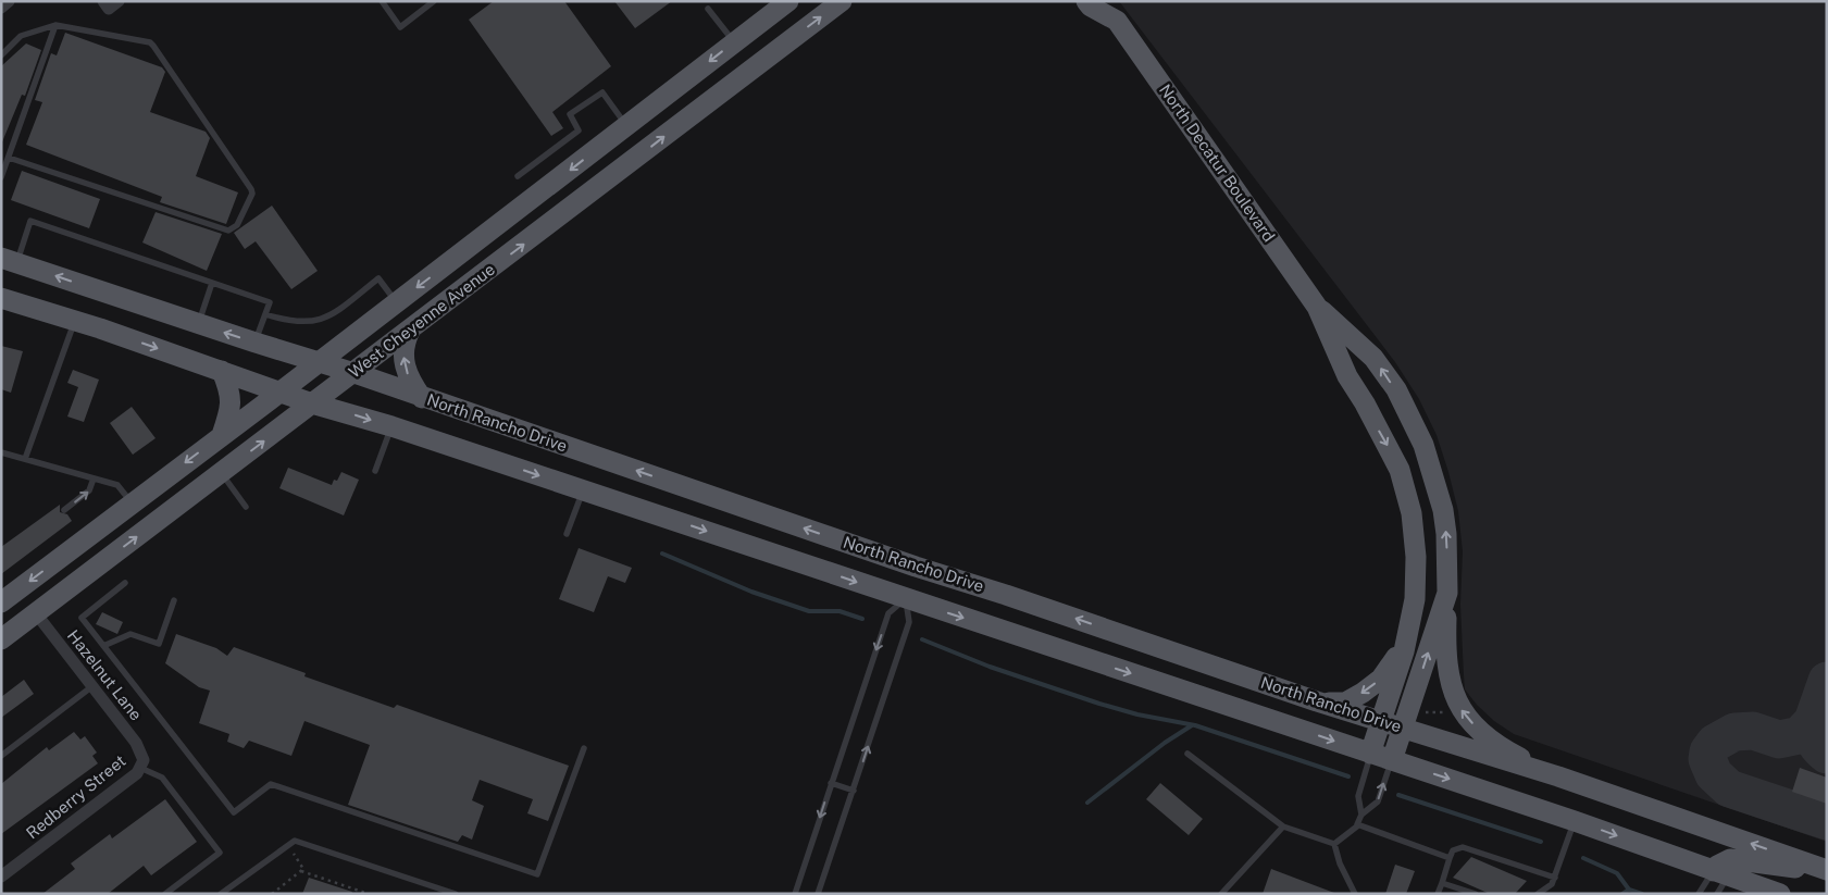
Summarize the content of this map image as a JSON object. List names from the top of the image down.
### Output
{
  "streets": {
    "main road": ["North Decatur Boulevard", "West Cheyenne Avenue", "North Rancho Drive"],
    "street": ["Hazelnut Lane", "Redberry Street"]
  },
  "crossings": [
    ["North Decatur Boulevard", "North Rancho Drive"],
    ["West Cheyenne Avenue", "North Rancho Drive"],
    ["West Cheyenne Avenue", "Hazelnut Lane"],
    ["Hazelnut Lane", "Redberry Street"]
  ]
}
